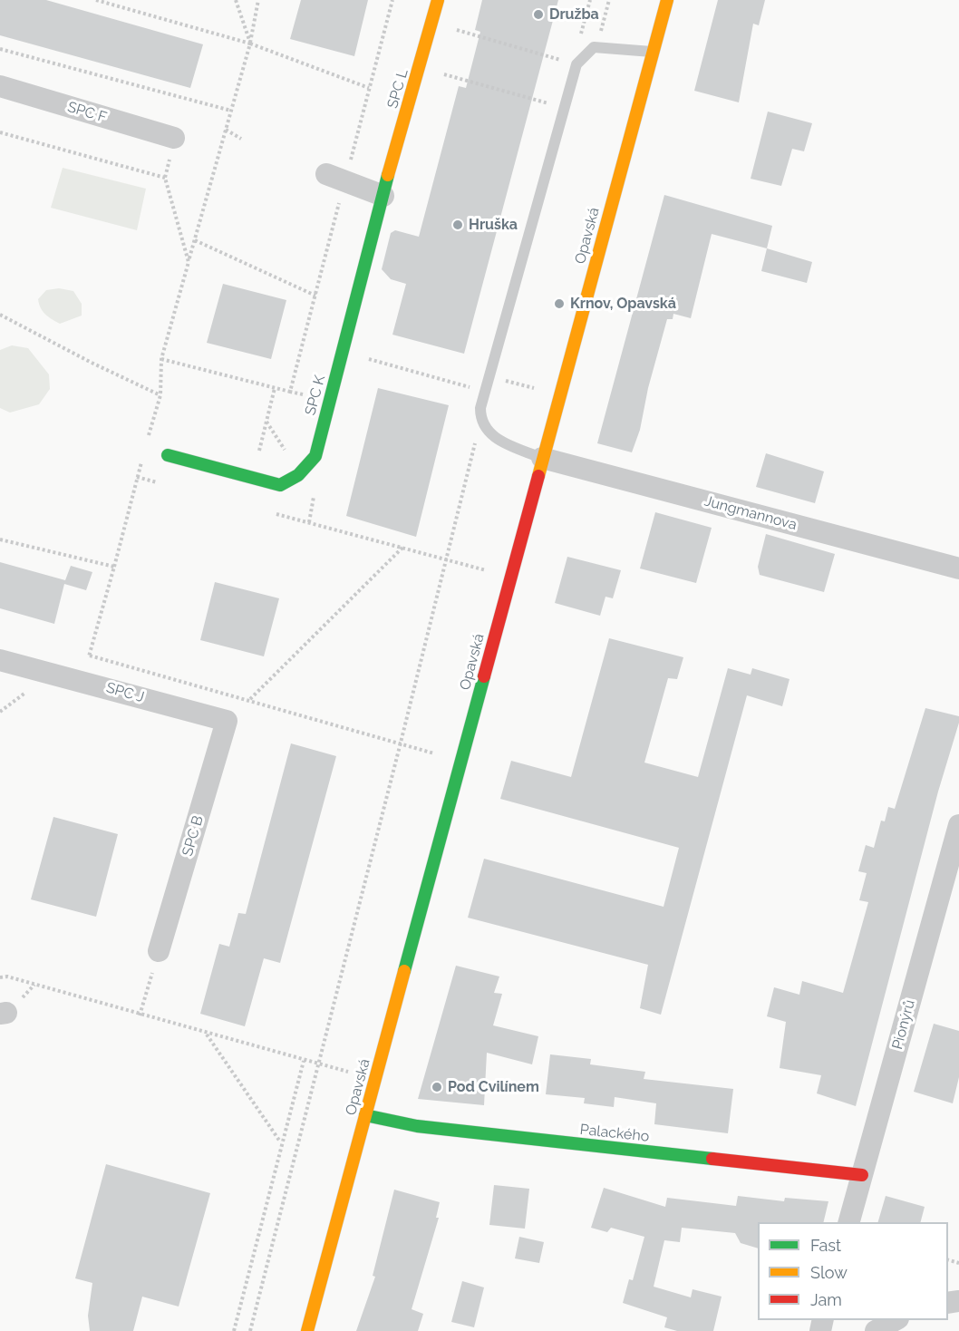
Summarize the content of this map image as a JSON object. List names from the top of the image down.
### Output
{
  "streets": {
    "main road": [
      "SPC L",
      "Opavská",
      "SPC K",
      "Palackého"
    ],
    "street": [
      "SPC F",
      "Jungmannova",
      "SPC J",
      "SPC B",
      "Pionýrů"
    ]
  },
  "crossings": [
    ["SPC L", "SPC K"],
    ["Opavská", "Jungmannova"],
    ["Opavská", "Palackého"],
    ["SPC J", "SPC B"],
    ["Pionýrů", "Palackého"]
  ],
  "places": [
    "Družba",
    "Hruška",
    "Krnov, Opavská",
    "Pod Cvilínem"
  ],
  "legend": ["Fast", "Slow", "Jam"]
}
